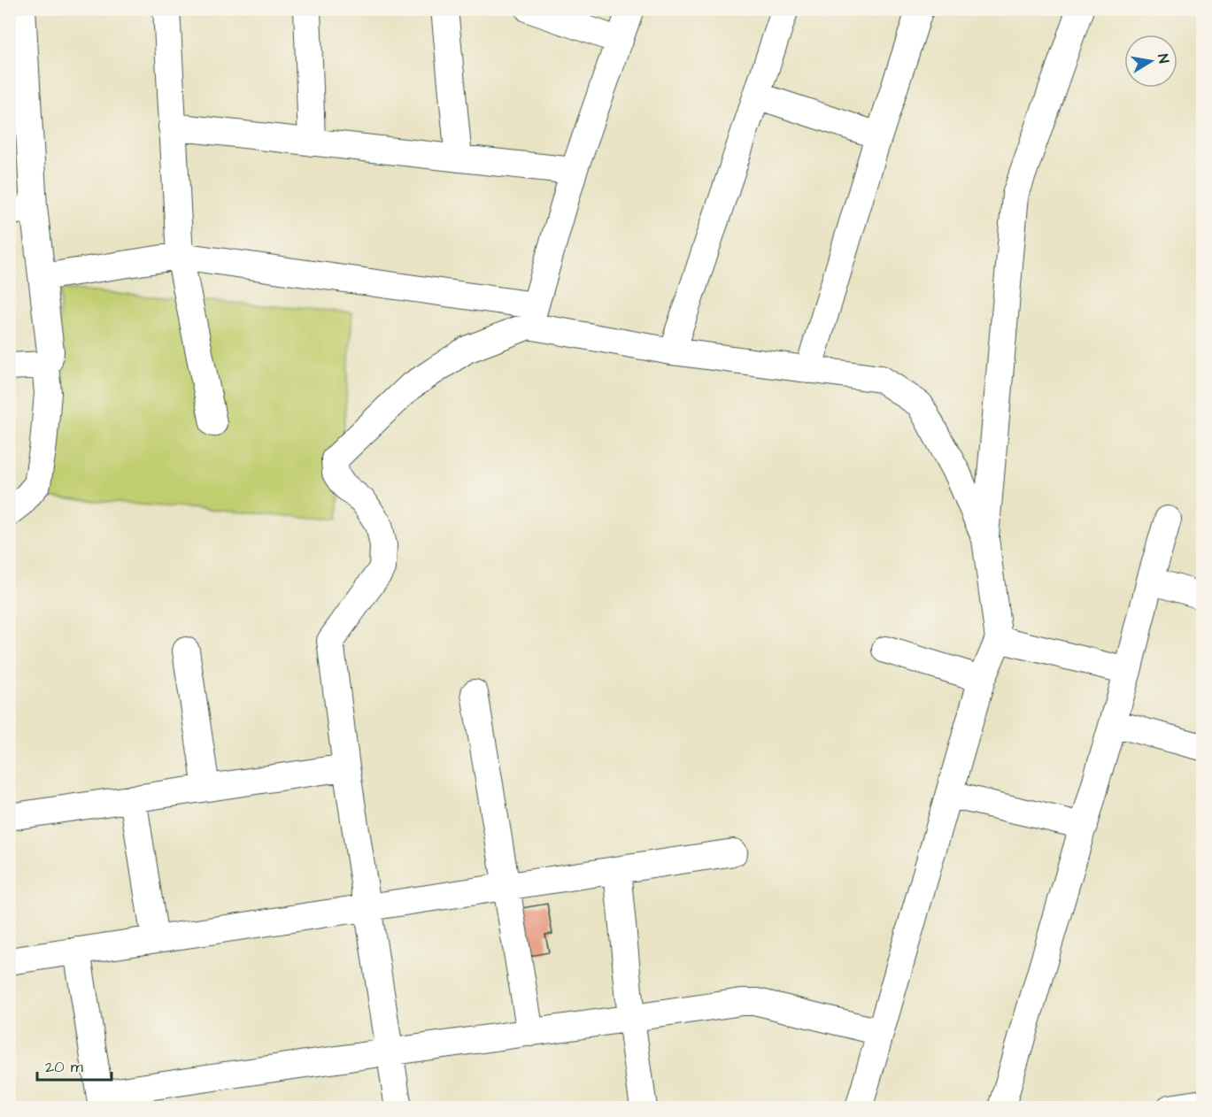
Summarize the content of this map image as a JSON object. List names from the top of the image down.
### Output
{
  "scale_bar": "20 m",
  "north": "right"
}
